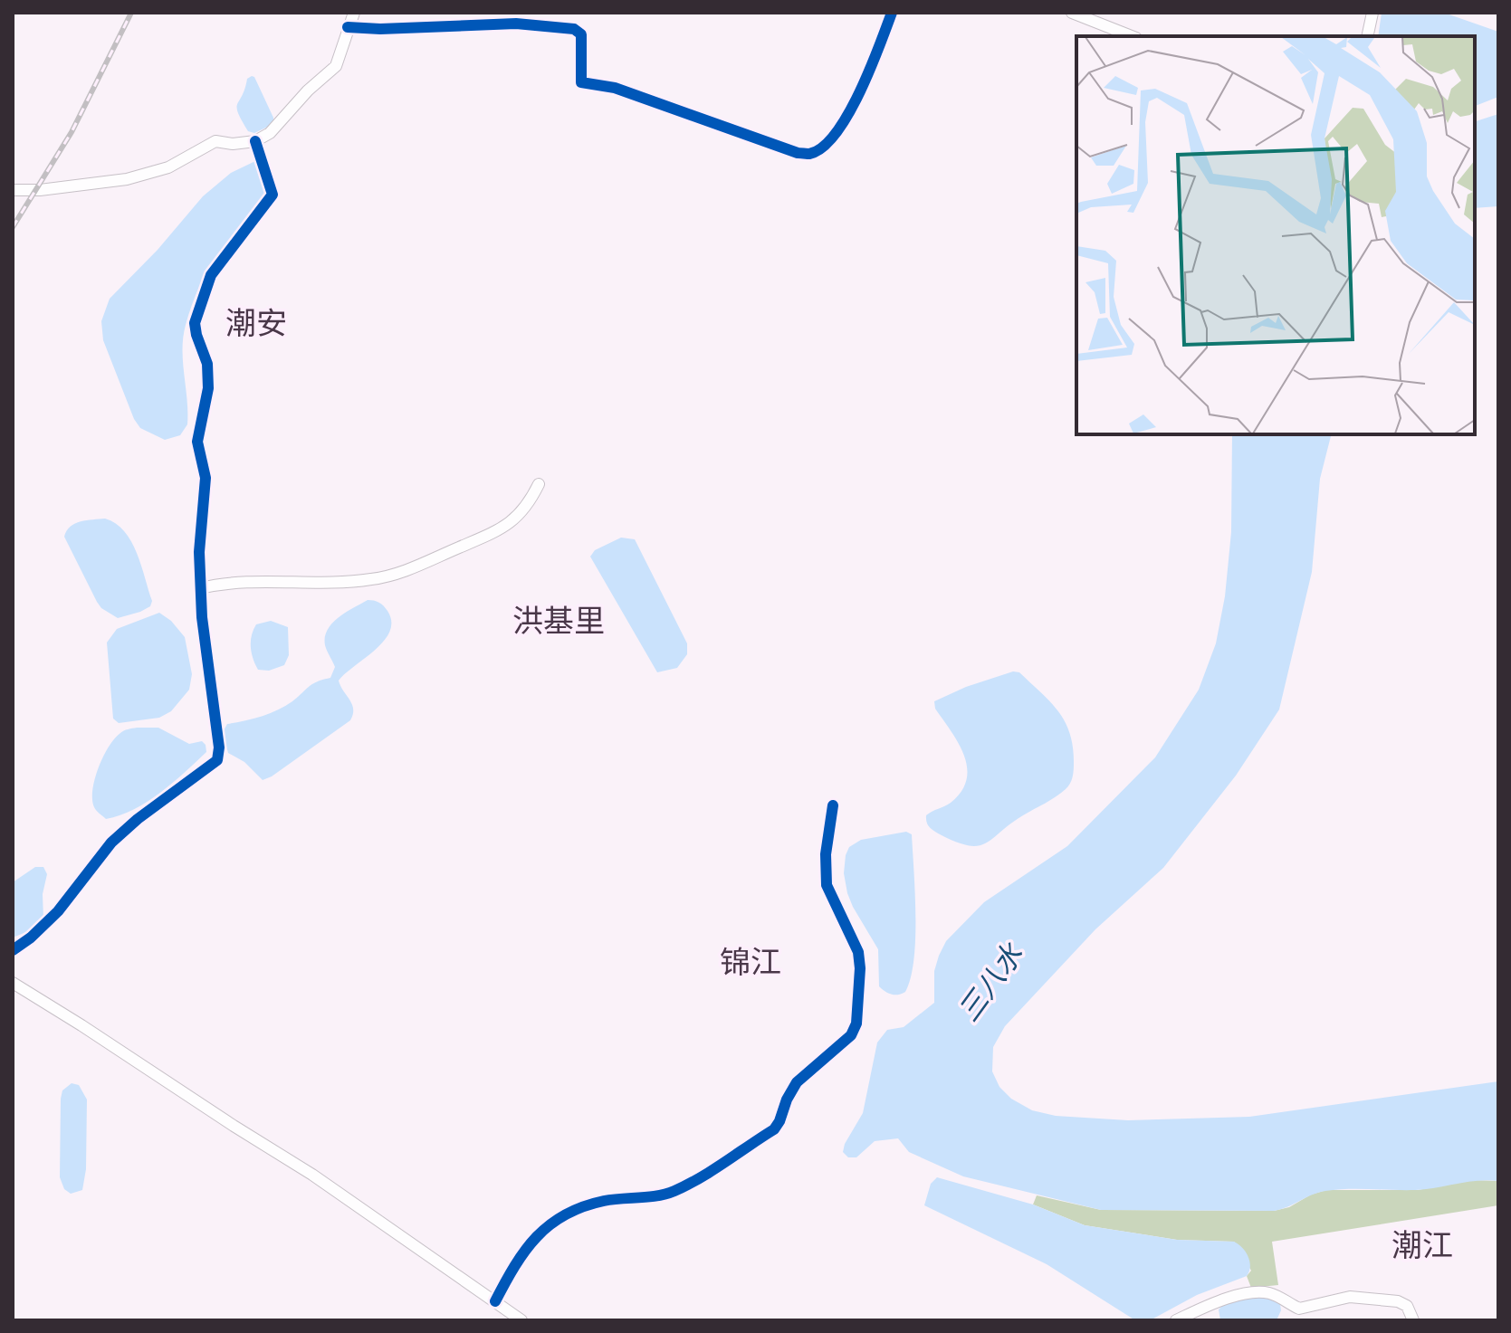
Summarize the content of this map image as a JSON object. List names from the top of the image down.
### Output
{
  "districts": [
    "潮安",
    "洪基里",
    "锦江",
    "潮江"
  ],
  "water": ["三八水"]
}
